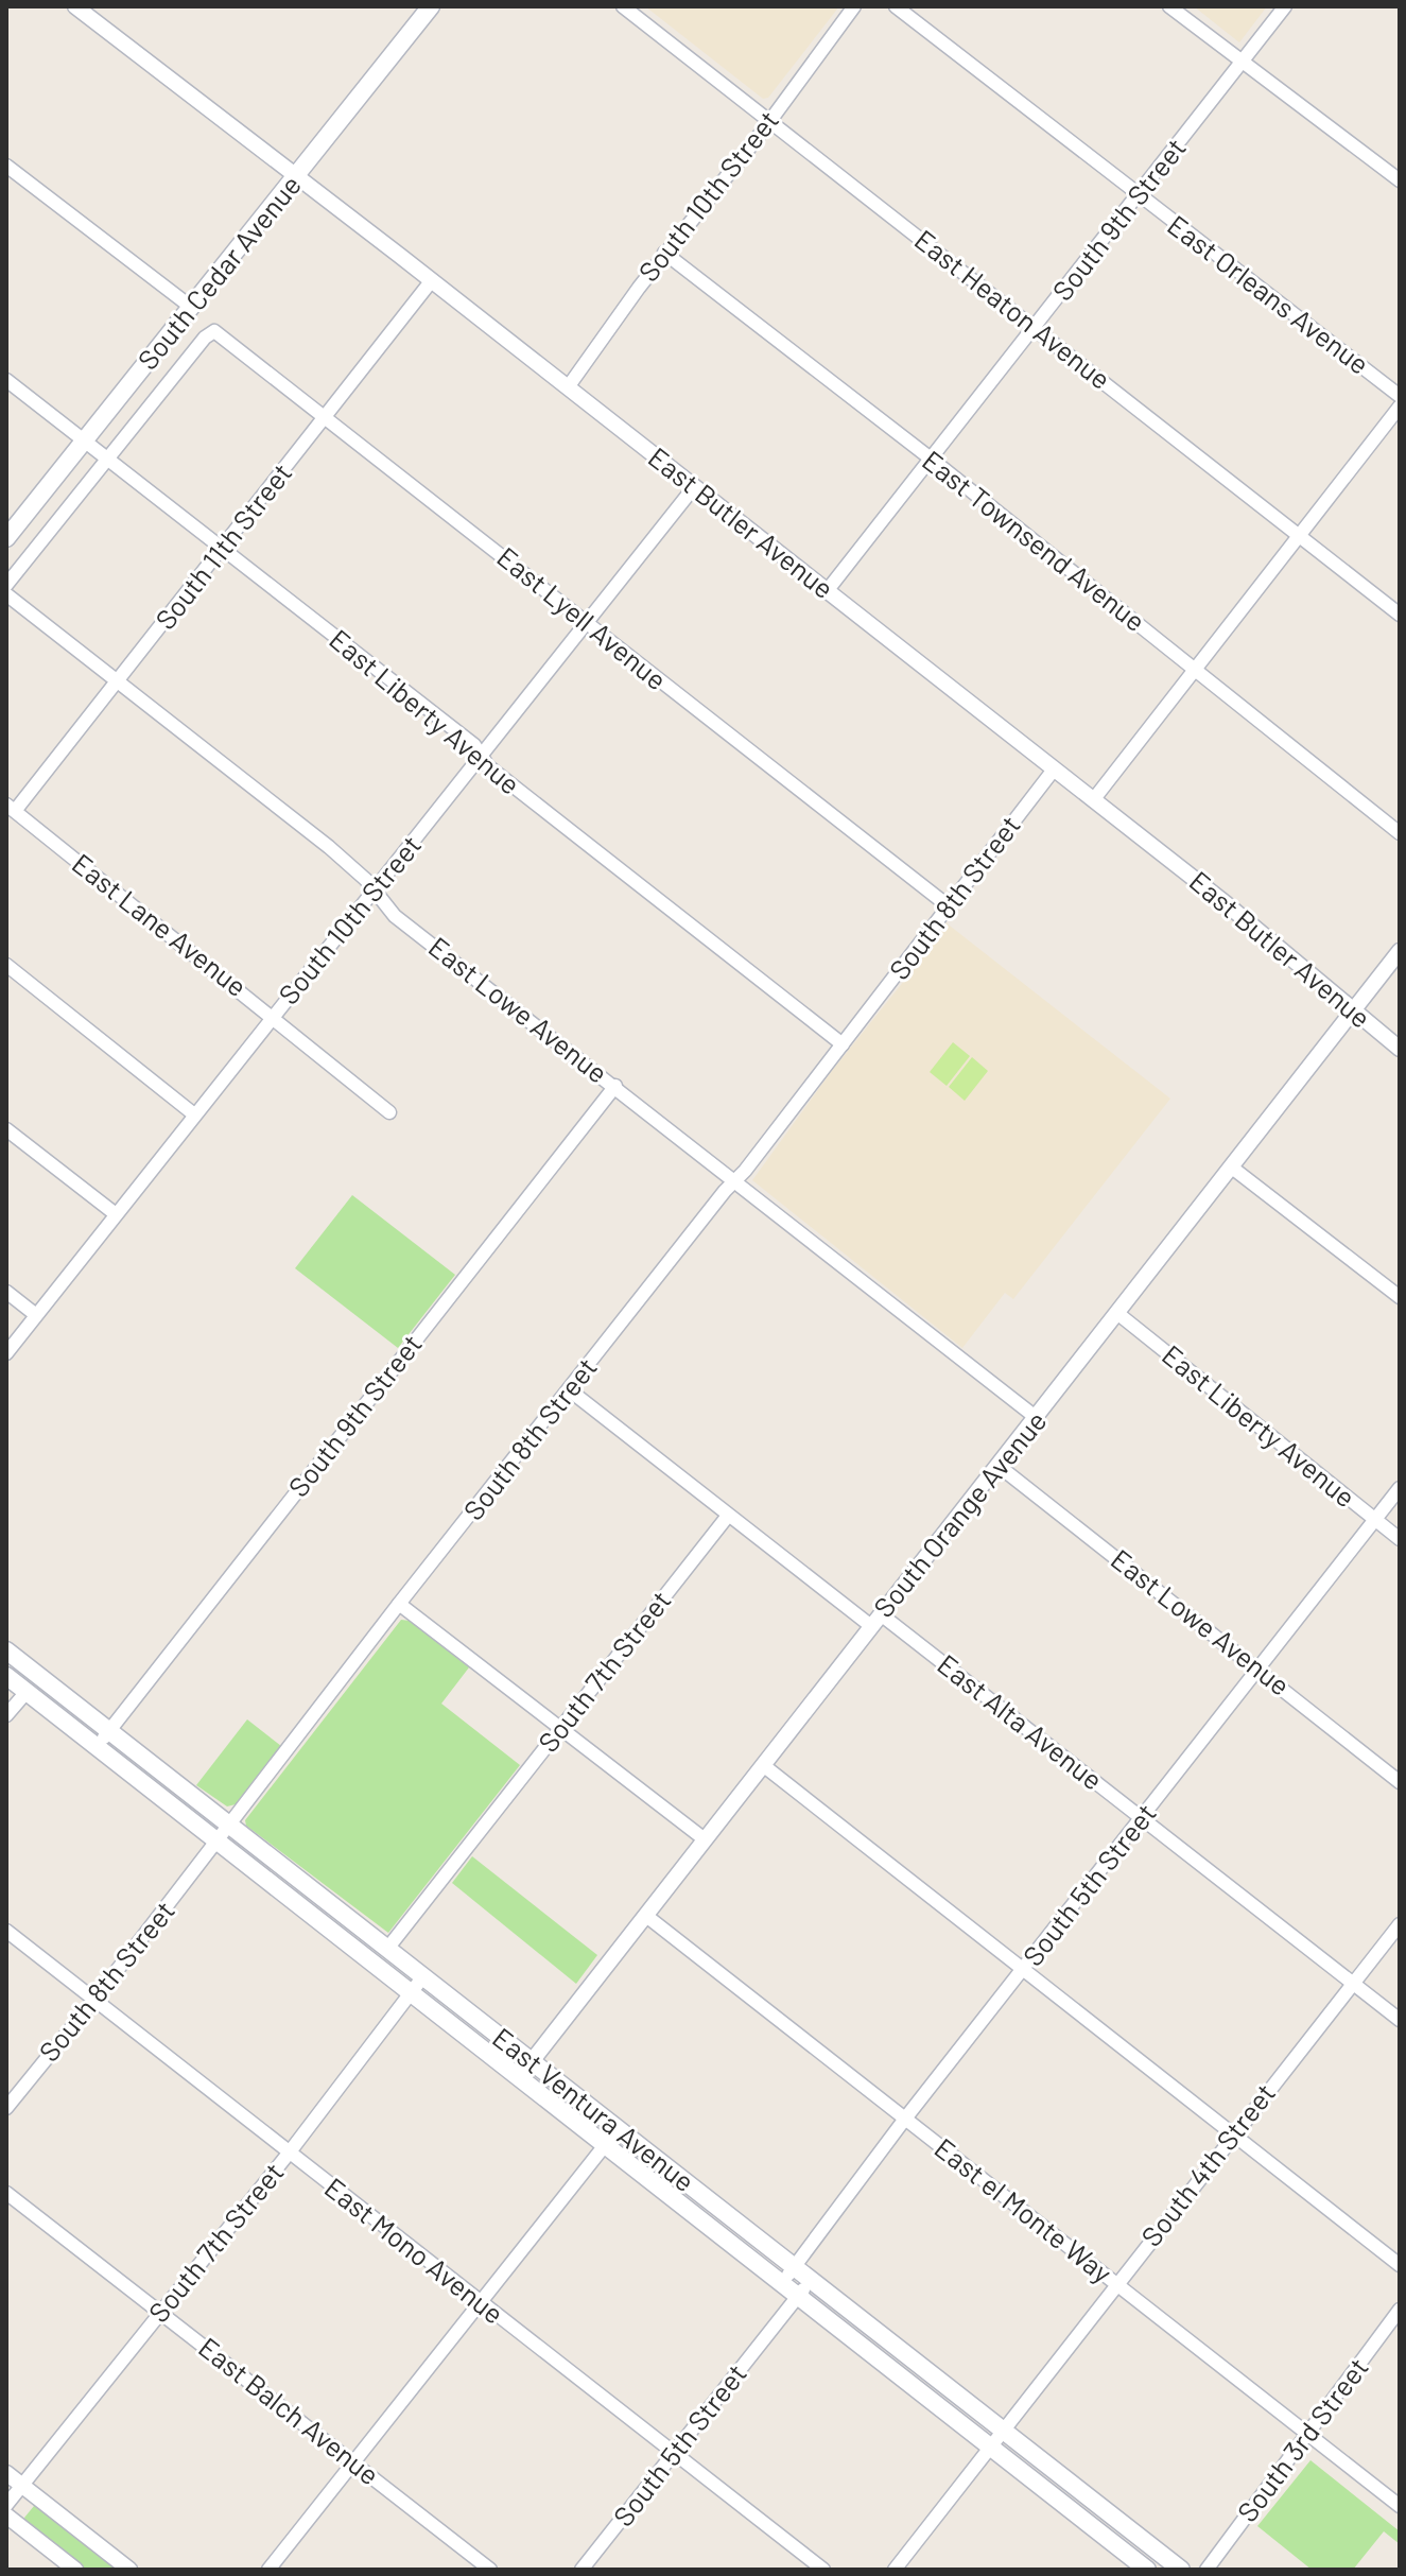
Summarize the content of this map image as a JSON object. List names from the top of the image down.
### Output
{
  "streets": {
    "main road": ["South Cedar Avenue", "East Ventura Avenue"],
    "street": [
      "South 10th Street",
      "South 9th Street",
      "East Orleans Avenue",
      "East Heaton Avenue",
      "East Butler Avenue",
      "East Townsend Avenue",
      "South 11th Street",
      "East Lyell Avenue",
      "East Liberty Avenue",
      "South 8th Street",
      "East Lane Avenue",
      "East Lowe Avenue",
      "South Orange Avenue",
      "South 7th Street",
      "East Alta Avenue",
      "South 5th Street",
      "South 4th Street",
      "East el Monte Way",
      "East Mono Avenue",
      "East Balch Avenue",
      "South 3rd Street"
    ]
  },
  "crossings": [
    ["South 10th Street", "East Heaton Avenue"],
    ["South 10th Street", "East Butler Avenue"],
    ["South 10th Street", "East Townsend Avenue"],
    ["South 10th Street", "East Lyell Avenue"],
    ["South 10th Street", "East Liberty Avenue"],
    ["South 10th Street", "East Lane Avenue"],
    ["South 10th Street", "East Lowe Avenue"],
    ["South 9th Street", "East Orleans Avenue"],
    ["South 9th Street", "East Heaton Avenue"],
    ["South 9th Street", "East Butler Avenue"],
    ["South 9th Street", "East Townsend Avenue"],
    ["South 9th Street", "East Lowe Avenue"],
    ["South 9th Street", "East Ventura Avenue"],
    ["South Cedar Avenue", "East Butler Avenue"],
    ["South Cedar Avenue", "East Liberty Avenue"],
    ["East Butler Avenue", "South 11th Street"],
    ["East Butler Avenue", "South 8th Street"],
    ["East Butler Avenue", "South Orange Avenue"],
    ["South 11th Street", "East Lyell Avenue"],
    ["South 11th Street", "East Liberty Avenue"],
    ["South 11th Street", "East Lane Avenue"],
    ["South 11th Street", "East Lowe Avenue"],
    ["East Lyell Avenue", "East Liberty Avenue"],
    ["East Lyell Avenue", "South 8th Street"],
    ["East Liberty Avenue", "South 8th Street"],
    ["East Liberty Avenue", "South Orange Avenue"],
    ["East Liberty Avenue", "South 5th Street"],
    ["South 8th Street", "East Lowe Avenue"],
    ["South 8th Street", "East Alta Avenue"],
    ["South 8th Street", "East Ventura Avenue"],
    ["South 8th Street", "East Mono Avenue"],
    ["East Lowe Avenue", "South Orange Avenue"],
    ["East Lowe Avenue", "South 5th Street"],
    ["South Orange Avenue", "East Alta Avenue"],
    ["South Orange Avenue", "East Ventura Avenue"],
    ["South Orange Avenue", "East el Monte Way"],
    ["South 7th Street", "East Alta Avenue"],
    ["South 7th Street", "East Ventura Avenue"],
    ["South 7th Street", "East Mono Avenue"],
    ["South 7th Street", "East Balch Avenue"],
    ["East Alta Avenue", "South 5th Street"],
    ["East Alta Avenue", "South 4th Street"],
    ["South 5th Street", "East Ventura Avenue"],
    ["South 5th Street", "East el Monte Way"],
    ["South 5th Street", "East Mono Avenue"],
    ["East Ventura Avenue", "South 4th Street"],
    ["South 4th Street", "East el Monte Way"],
    ["East el Monte Way", "South 3rd Street"]
  ]
}
